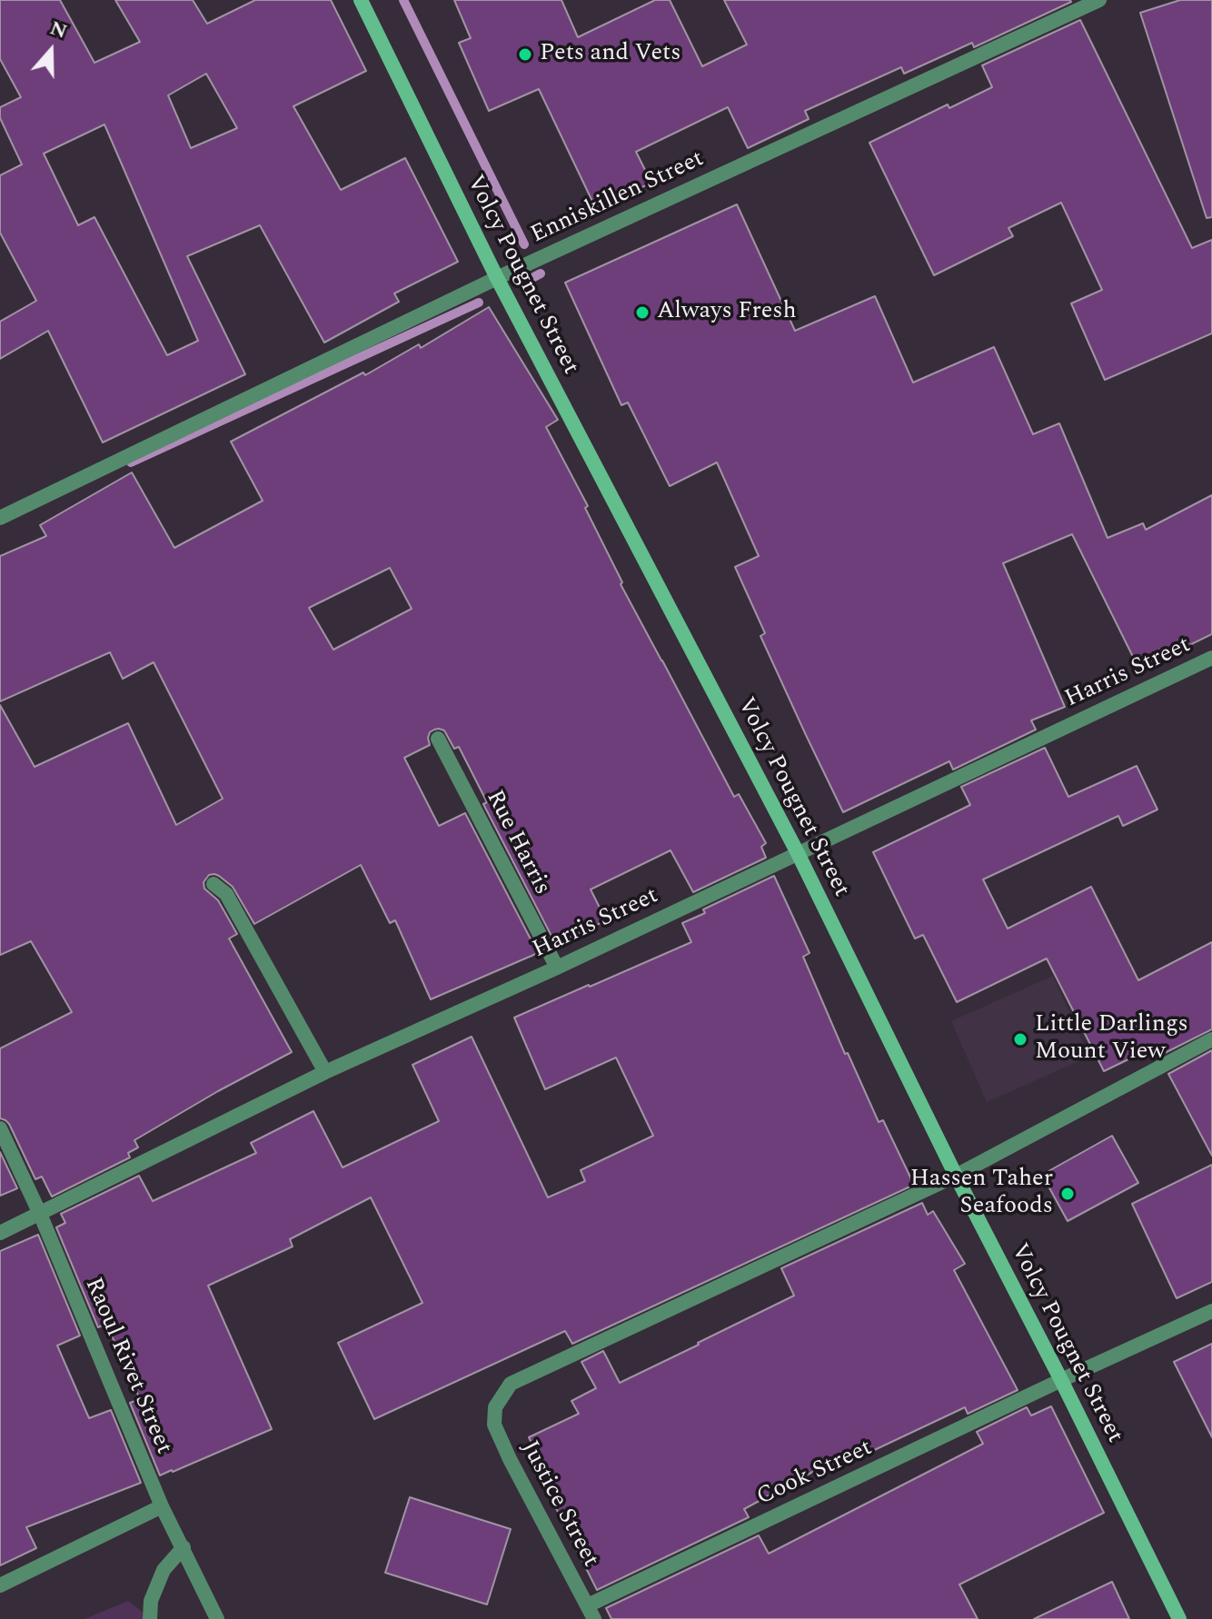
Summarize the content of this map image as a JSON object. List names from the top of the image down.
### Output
{
  "streets": {
    "main road": ["Volcy Pougnet Street"],
    "street": [
      "Enniskillen Street",
      "Harris Street",
      "Rue Harris",
      "Raoul Rivet Street",
      "Cook Street",
      "Justice Street"
    ]
  },
  "crossings": [
    ["Enniskillen Street", "Volcy Pougnet Street"],
    ["Volcy Pougnet Street", "Harris Street"],
    ["Volcy Pougnet Street", "Cook Street"],
    ["Volcy Pougnet Street", "Justice Street"],
    ["Harris Street", "Rue Harris"],
    ["Harris Street", "Raoul Rivet Street"],
    ["Cook Street", "Justice Street"]
  ],
  "places": [
    "Pets and Vets",
    "Always Fresh",
    "Little Darlings Mount View",
    "Hassen Taher Seafoods"
  ],
  "north": "top"
}
